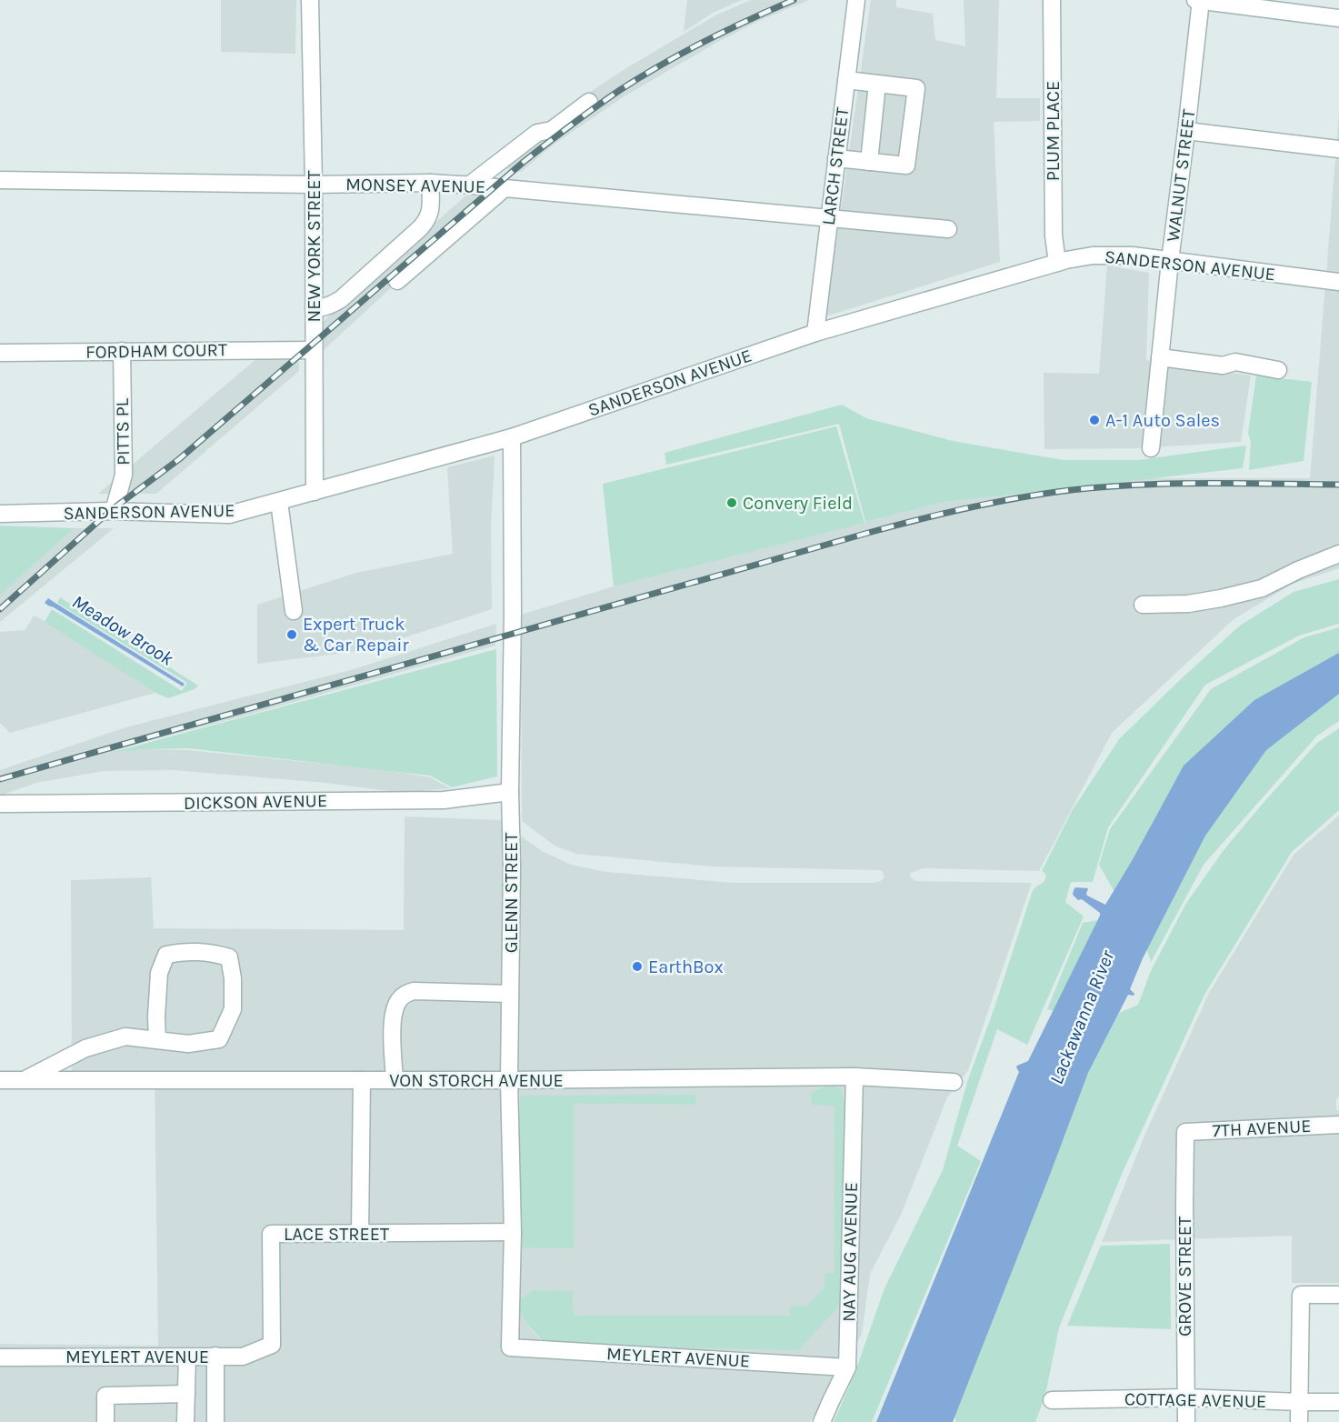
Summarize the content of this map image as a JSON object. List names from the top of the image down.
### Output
{
  "streets": {
    "street": [
      "PLUM PLACE",
      "LARCH STREET",
      "WALNUT STREET",
      "MONSEY AVENUE",
      "NEW YORK STREET",
      "SANDERSON AVENUE",
      "FORDHAM COURT",
      "PITTS PL",
      "DICKSON AVENUE",
      "GLENN STREET",
      "VON STORCH AVENUE",
      "7TH AVENUE",
      "LACE STREET",
      "NAY AUG AVENUE",
      "GROVE STREET",
      "MEYLERT AVENUE",
      "COTTAGE AVENUE"
    ]
  },
  "crossings": [
    ["PLUM PLACE", "SANDERSON AVENUE"],
    ["LARCH STREET", "MONSEY AVENUE"],
    ["LARCH STREET", "SANDERSON AVENUE"],
    ["WALNUT STREET", "SANDERSON AVENUE"],
    ["MONSEY AVENUE", "NEW YORK STREET"],
    ["NEW YORK STREET", "SANDERSON AVENUE"],
    ["NEW YORK STREET", "FORDHAM COURT"],
    ["SANDERSON AVENUE", "PITTS PL"],
    ["SANDERSON AVENUE", "GLENN STREET"],
    ["FORDHAM COURT", "PITTS PL"],
    ["DICKSON AVENUE", "GLENN STREET"],
    ["GLENN STREET", "VON STORCH AVENUE"],
    ["GLENN STREET", "LACE STREET"],
    ["GLENN STREET", "MEYLERT AVENUE"],
    ["VON STORCH AVENUE", "NAY AUG AVENUE"],
    ["7TH AVENUE", "GROVE STREET"],
    ["LACE STREET", "MEYLERT AVENUE"],
    ["NAY AUG AVENUE", "MEYLERT AVENUE"],
    ["GROVE STREET", "COTTAGE AVENUE"]
  ],
  "water": ["Meadow Brook", "Lackawanna River"],
  "places": [
    "A-1 Auto Sales",
    "Convery Field",
    "Expert Truck & Car Repair",
    "EarthBox"
  ]
}
